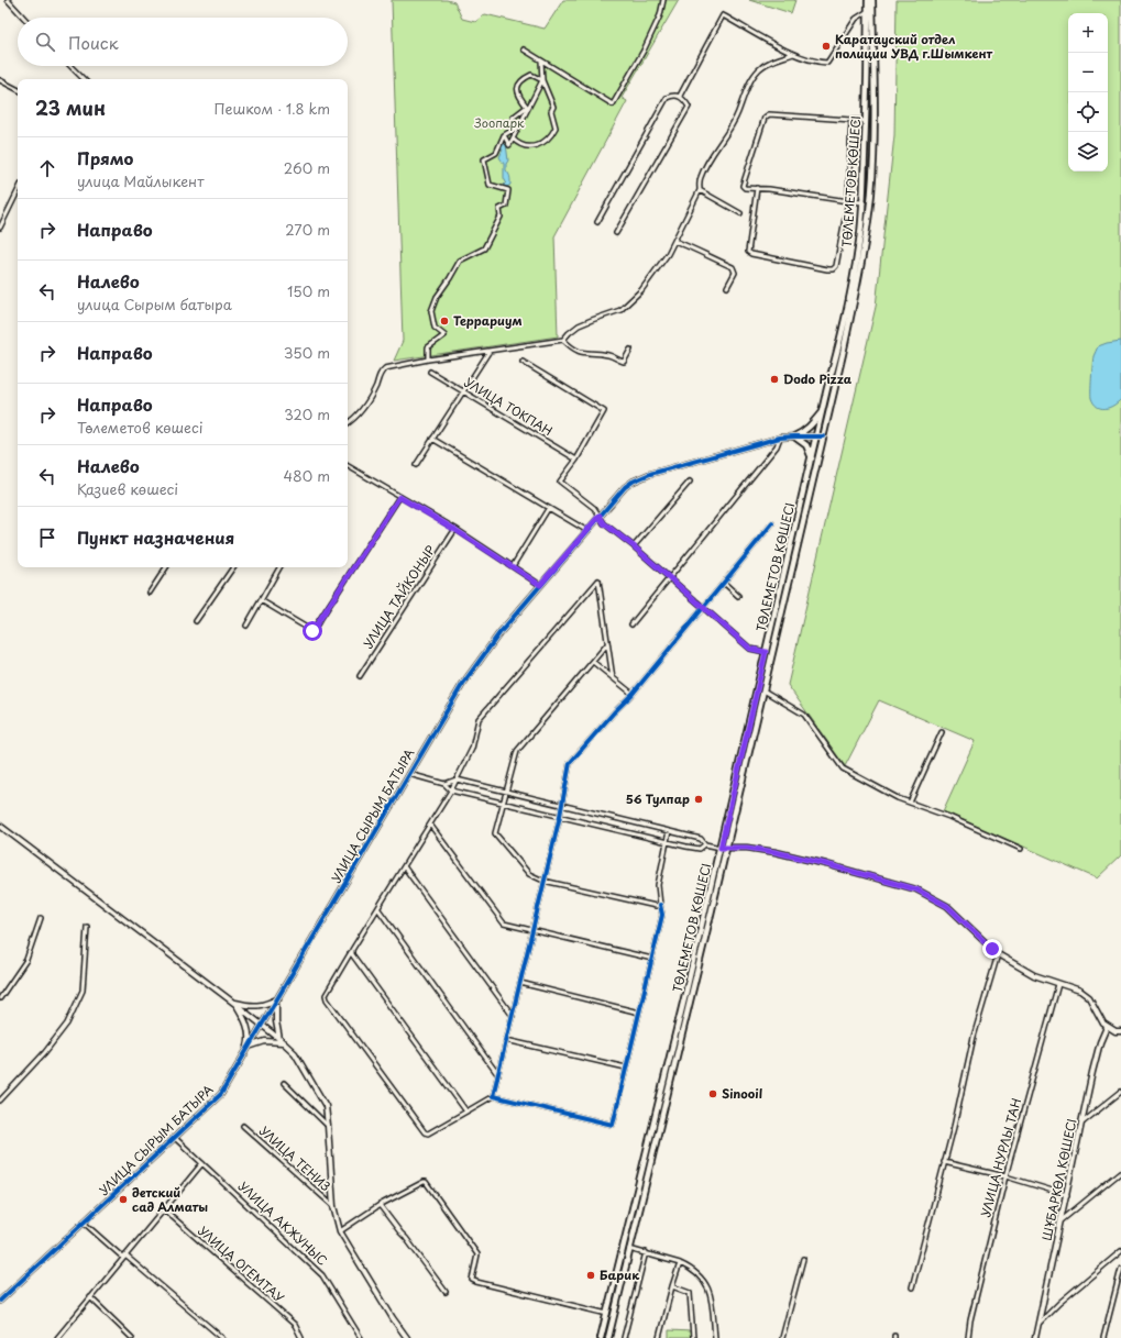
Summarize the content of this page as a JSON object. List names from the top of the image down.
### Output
{
  "streets": {
    "main road": ["ТӨЛЕМЕТОВ КӨШЕСІ"],
    "street": [
      "УЛИЦА ТОКПАН",
      "УЛИЦА ТАЙКОНЫР",
      "УЛИЦА СЫРЫМ БАТЫРА",
      "УЛИЦА НУРЛЫ ТАН",
      "УЛИЦА ТЕНИЗ",
      "ШҰБАРКӨЛ КӨШЕСІ",
      "УЛИЦА АКЖУНЫС",
      "УЛИЦА ОГЕМТАУ"
    ]
  },
  "crossings": [
    ["ТӨЛЕМЕТОВ КӨШЕСІ", "УЛИЦА СЫРЫМ БАТЫРА"],
    ["УЛИЦА СЫРЫМ БАТЫРА", "УЛИЦА АКЖУНЫС"]
  ],
  "parks": ["Зоопарк"],
  "places": [
    "Каратауский отдел полиции УВД г.Шымкент",
    "Террариум",
    "Dodo Pizza",
    "56 Тулпар",
    "Sinooil",
    "детский сад Алматы",
    "Барик"
  ],
  "page": {
    "map_buttons": ["+", "−"],
    "search": "Поиск",
    "heading": ["23 мин", "Пешком · 1.8 km"],
    "list": [
      ["Прямо", "улица Майлыкент", "260 m"],
      ["Направо", "270 m"],
      ["Налево", "улица Сырым батыра", "150 m"],
      ["Направо", "350 m"],
      ["Направо", "Төлеметов көшесі", "320 m"],
      ["Налево", "Қазиев көшесі", "480 m"],
      "Пункт назначения"
    ]
  }
}
